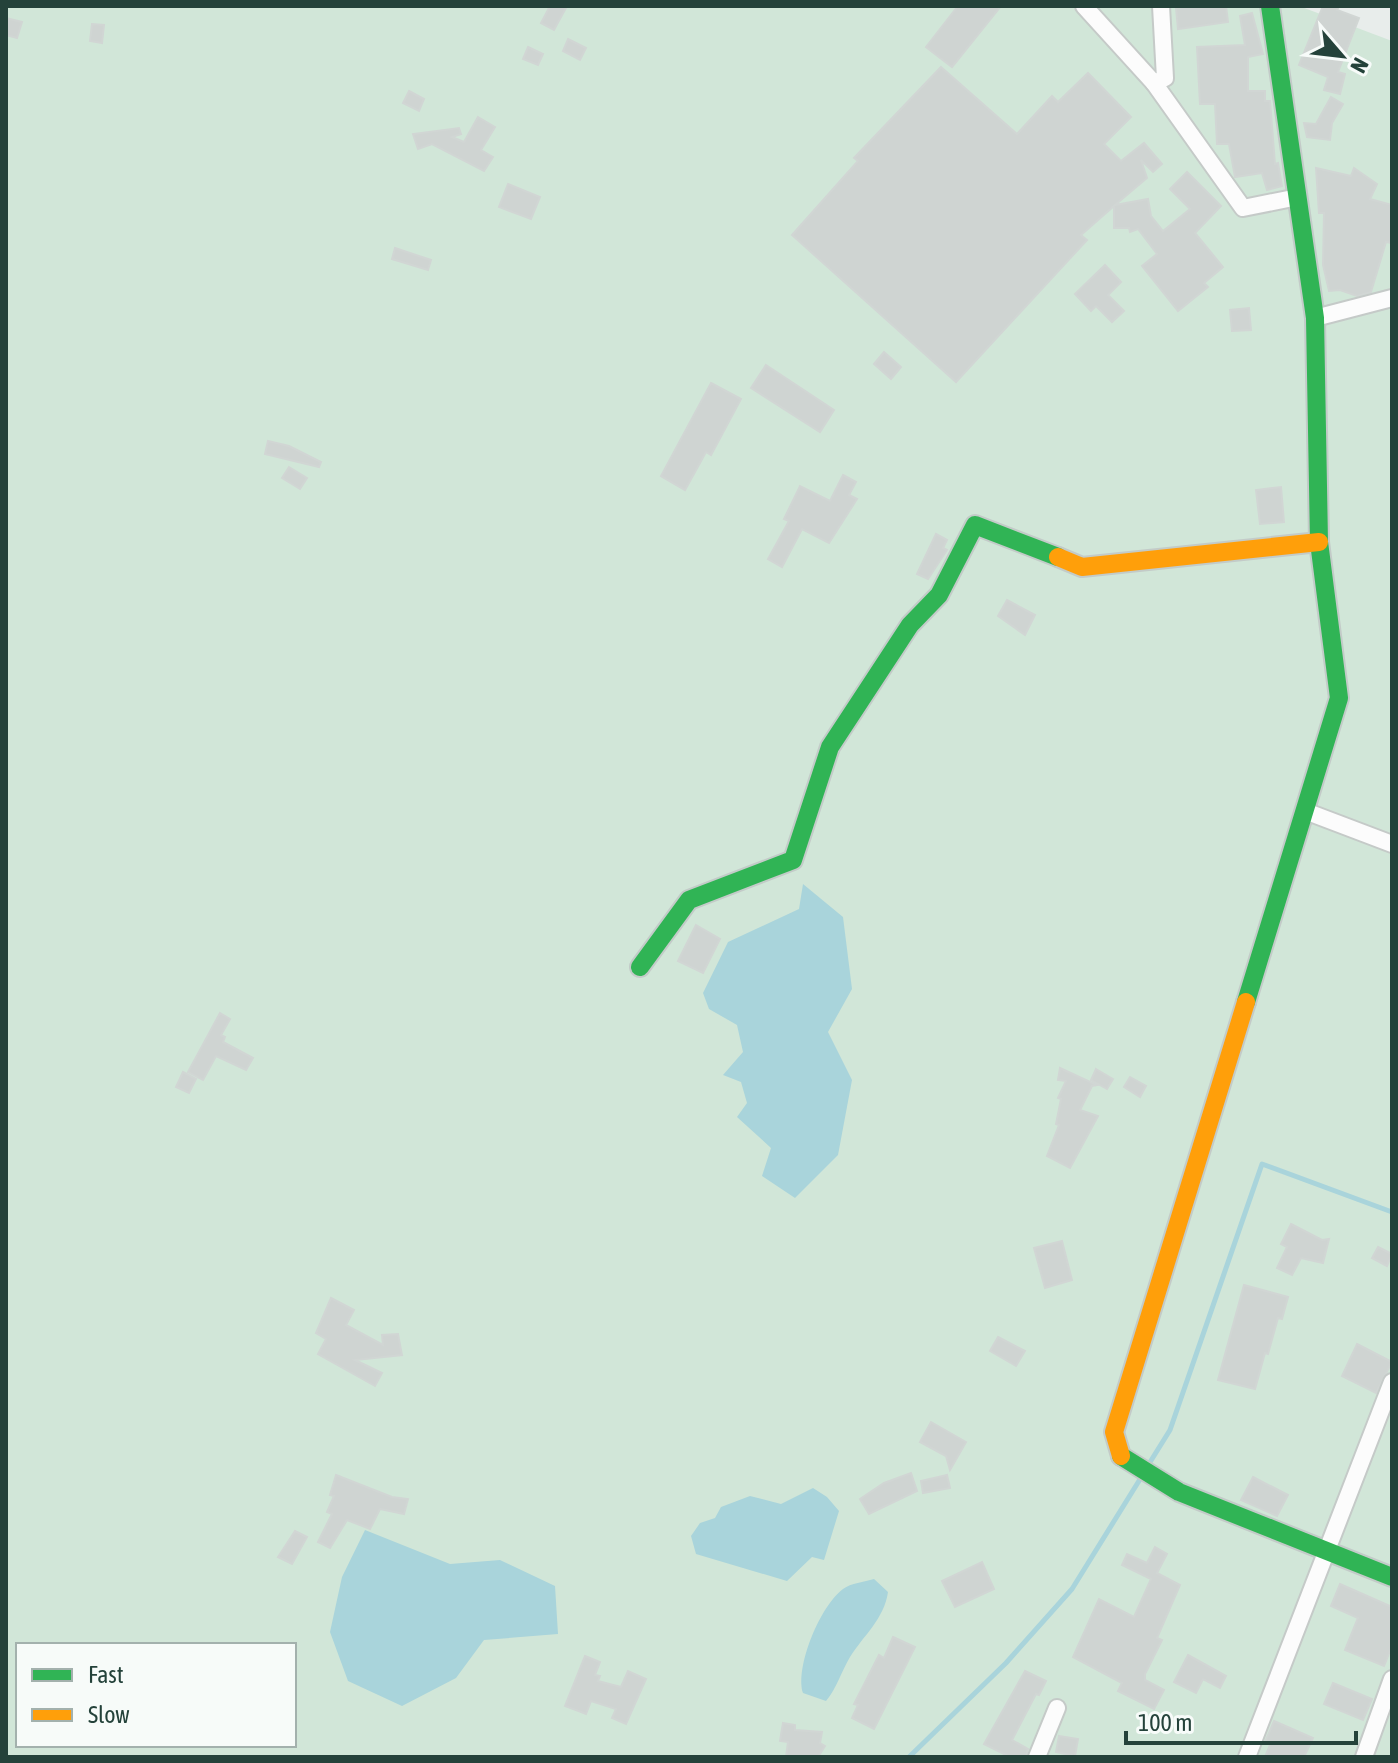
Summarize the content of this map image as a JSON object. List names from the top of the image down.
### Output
{
  "legend": ["Fast", "Slow"],
  "scale_bar": "100 m",
  "north": "bottom right"
}
